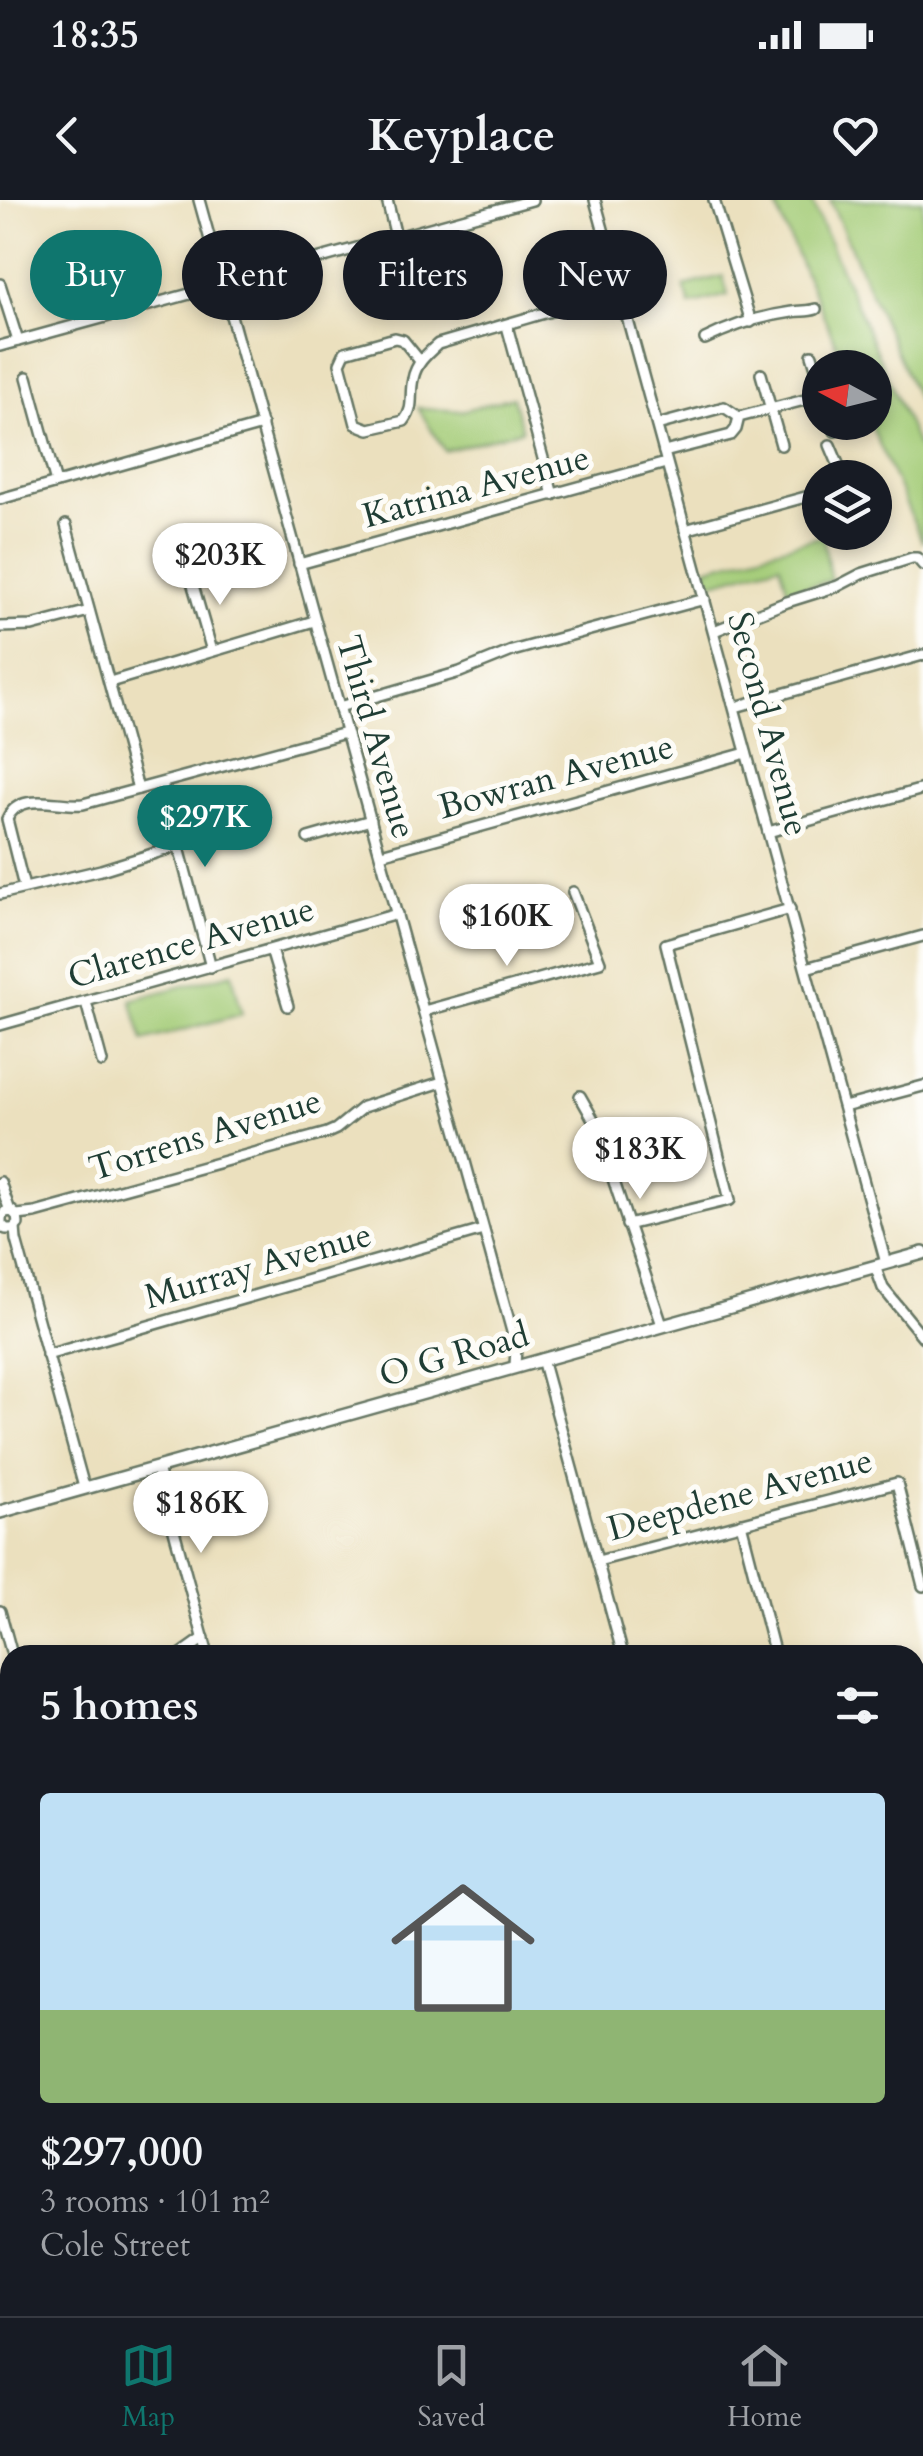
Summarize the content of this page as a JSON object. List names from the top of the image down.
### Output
{
  "streets": {
    "main road": ["O G Road"],
    "street": [
      "Katrina Avenue",
      "Second Avenue",
      "Third Avenue",
      "Bowran Avenue",
      "Clarence Avenue",
      "Torrens Avenue",
      "Murray Avenue",
      "Deepdene Avenue"
    ]
  },
  "crossings": [
    ["Katrina Avenue", "Second Avenue"],
    ["Katrina Avenue", "Third Avenue"],
    ["Second Avenue", "Bowran Avenue"],
    ["Second Avenue", "O G Road"],
    ["Third Avenue", "Bowran Avenue"],
    ["Third Avenue", "Clarence Avenue"],
    ["Third Avenue", "Torrens Avenue"],
    ["Third Avenue", "Murray Avenue"],
    ["Third Avenue", "O G Road"]
  ],
  "north": "left",
  "page": {
    "status": "18:35",
    "header": "Keyplace",
    "chip": [
      "Buy",
      "Rent",
      "Filters",
      "New"
    ],
    "price": [
      "$203K",
      "$297K",
      "$160K",
      "$183K",
      "$186K"
    ],
    "heading": "5 homes",
    "list": [
      {
        "name": "$297,000",
        "note": "3 rooms · 101 m² · Cole Street"
      }
    ],
    "tabs": ["Map", "Saved", "Home"]
  }
}
